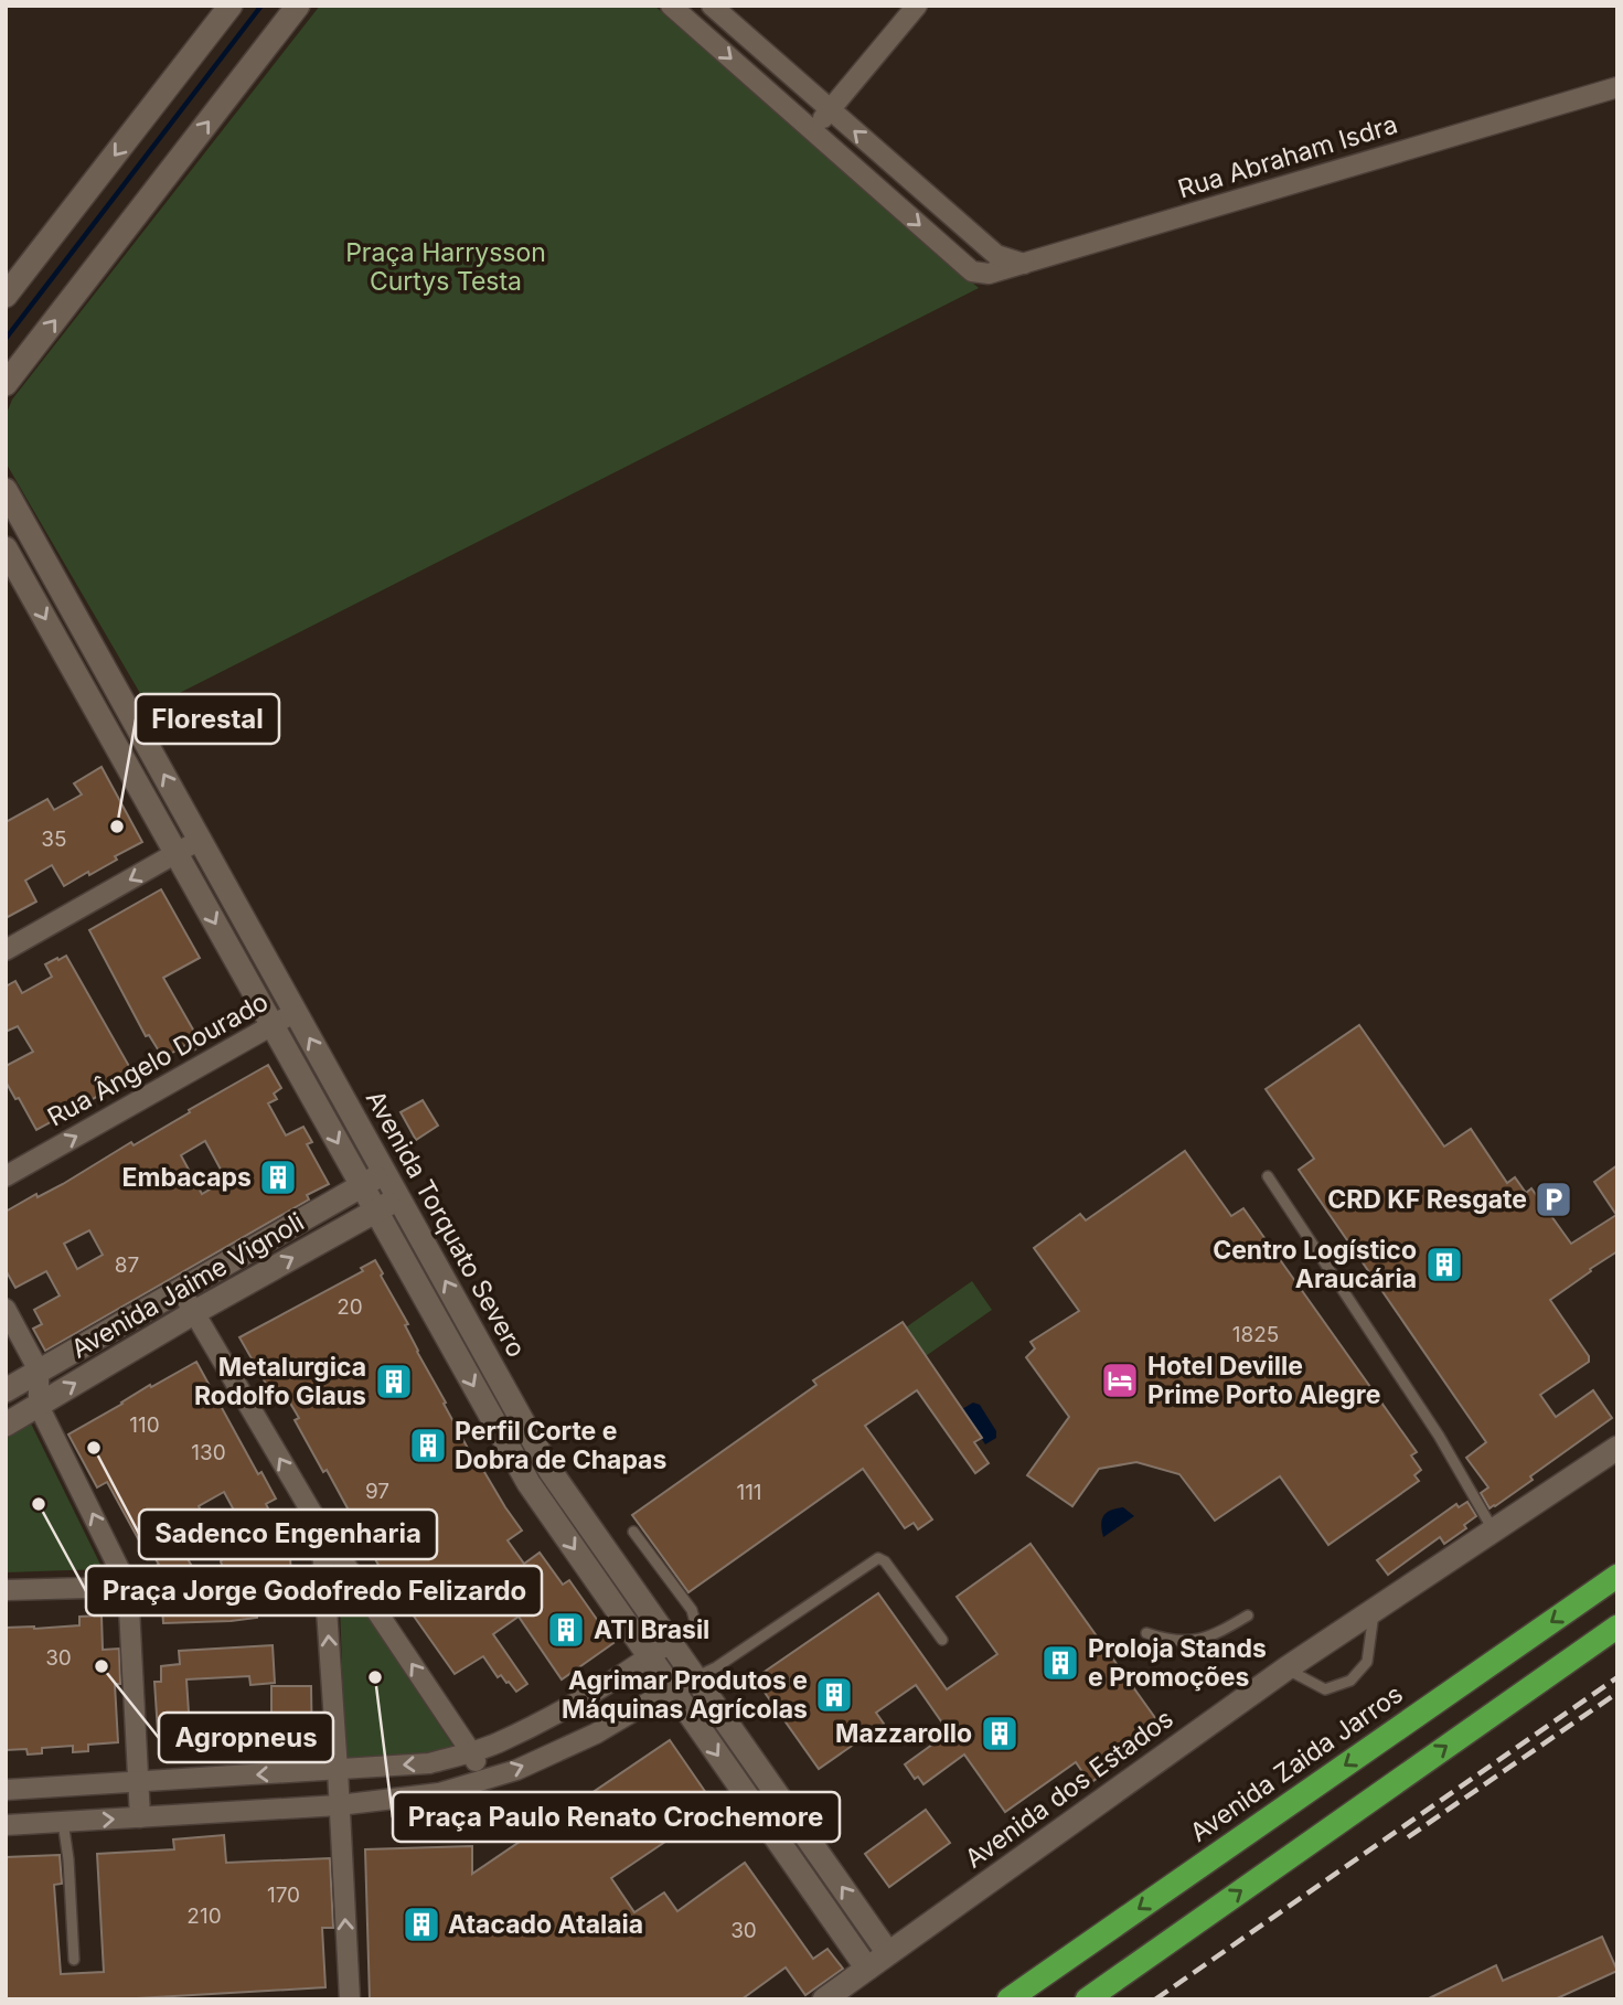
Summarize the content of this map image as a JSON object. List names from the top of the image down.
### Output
{
  "streets": {
    "highway": ["Avenida Zaida Jarros"],
    "street": [
      "Rua Abraham Isdra",
      "Rua Ângelo Dourado",
      "Avenida Torquato Severo",
      "Avenida Jaime Vignoli",
      "Avenida dos Estados"
    ]
  },
  "crossings": [
    ["Rua Ângelo Dourado", "Avenida Torquato Severo"],
    ["Avenida Torquato Severo", "Avenida Jaime Vignoli"],
    ["Avenida Torquato Severo", "Avenida dos Estados"]
  ],
  "one_way": ["Rua Ângelo Dourado"],
  "parks": ["Praça Harrysson Curtys Testa"],
  "places": {
    "other": [
      "Florestal",
      "Sadenco Engenharia",
      "Praça Jorge Godofredo Felizardo",
      "Agropneus",
      "Praça Paulo Renato Crochemore"
    ],
    "building": [
      "Embacaps",
      "Centro Logístico Araucária",
      "Metalurgica Rodolfo Glaus",
      "Perfil Corte e Dobra de Chapas",
      "ATI Brasil",
      "Proloja Stands e Promoções",
      "Agrimar Produtos e Máquinas Agrícolas",
      "Mazzarollo",
      "Atacado Atalaia"
    ],
    "parking": ["CRD KF Resgate"],
    "hotel": ["Hotel Deville Prime Porto Alegre"]
  },
  "house_numbers": [
    "35",
    "87",
    "20",
    "1825",
    "110",
    "130",
    "97",
    "111",
    "30",
    "170",
    "210",
    "30"
  ]
}
